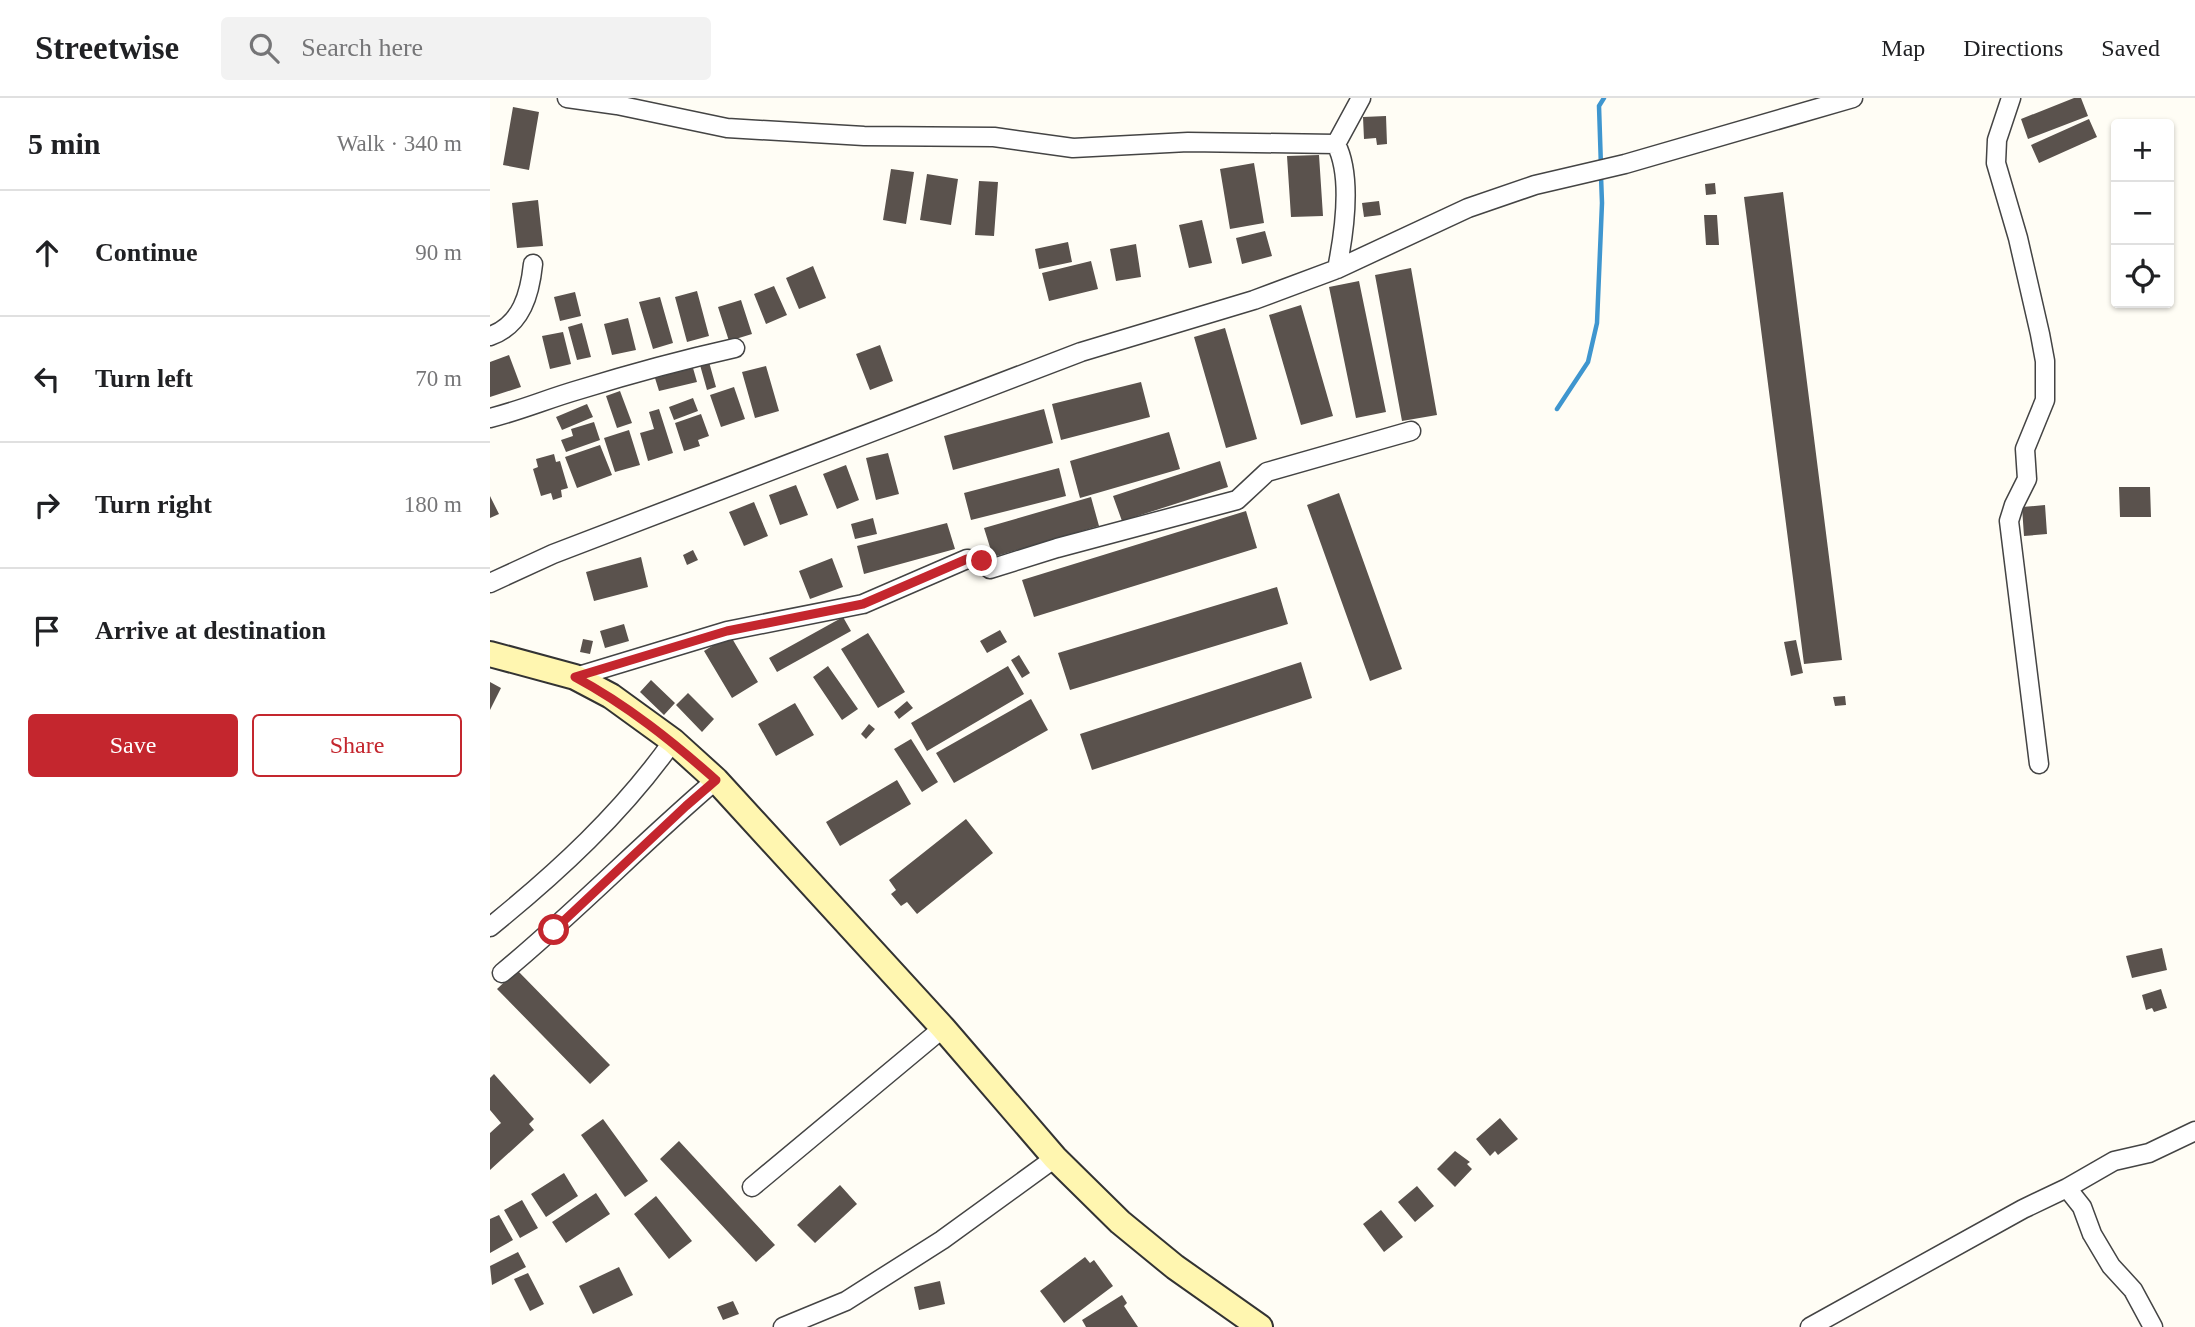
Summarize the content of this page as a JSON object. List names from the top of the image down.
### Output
{
  "page": {
    "header": "Streetwise",
    "search": "Search here",
    "nav": ["Map", "Directions", "Saved"],
    "heading": ["5 min", "Walk · 340 m"],
    "map_buttons": ["+", "−"],
    "list": [
      ["Continue", "90 m"],
      ["Turn left", "70 m"],
      ["Turn right", "180 m"],
      "Arrive at destination"
    ],
    "buttons": ["Save", "Share"]
  }
}
